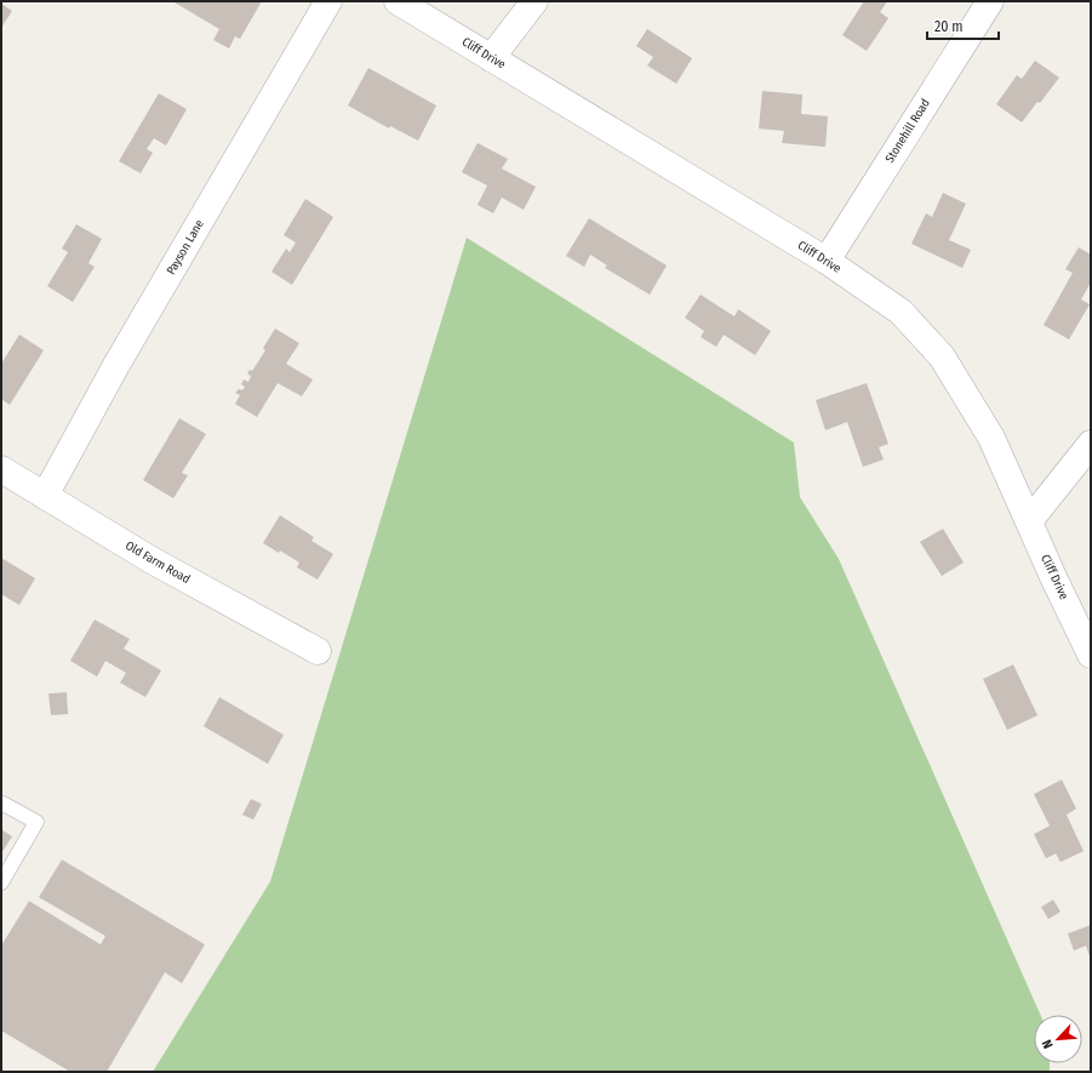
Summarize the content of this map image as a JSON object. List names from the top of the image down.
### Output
{
  "streets": {
    "street": [
      "Cliff Drive",
      "Stonehill Road",
      "Payson Lane",
      "Old Farm Road"
    ]
  },
  "crossings": [
    ["Cliff Drive", "Stonehill Road"],
    ["Payson Lane", "Old Farm Road"]
  ],
  "scale_bar": "20 m",
  "north": "bottom left"
}
